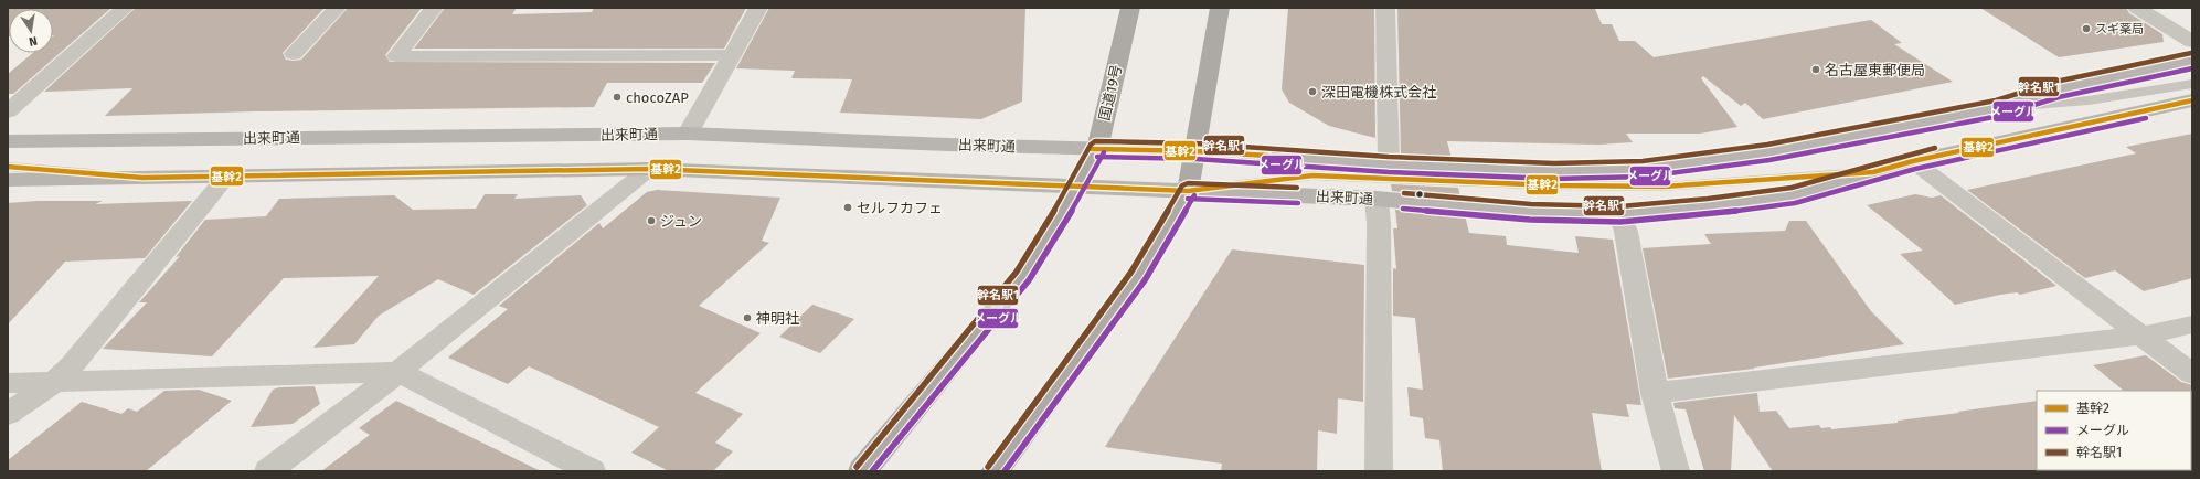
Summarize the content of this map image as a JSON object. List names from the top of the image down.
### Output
{
  "streets": {
    "highway": ["国道19号"],
    "main road": ["出来町通"]
  },
  "crossings": [
    ["国道19号", "出来町通"]
  ],
  "places": [
    "スギ薬局",
    "名古屋東郵便局",
    "深田電機株式会社",
    "chocoZAP",
    "セルフカフェ",
    "ジュン",
    "神明社"
  ],
  "lines": ["transit line 幹名駅1", "transit line メーグル", "transit line 基幹2"],
  "legend": ["基幹2", "メーグル", "幹名駅1"],
  "north": "bottom"
}
